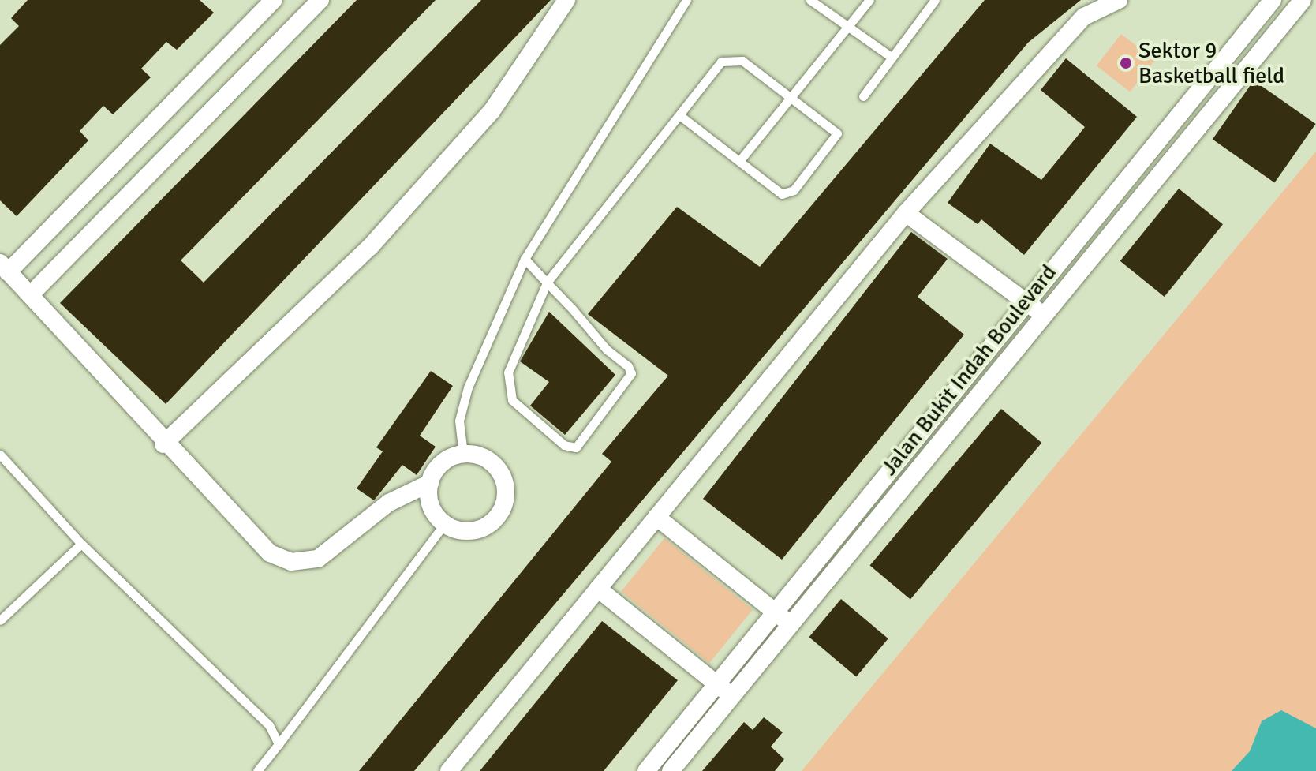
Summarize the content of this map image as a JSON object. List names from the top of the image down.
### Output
{
  "streets": {
    "street": ["Jalan Bukit Indah Boulevard"]
  },
  "places": ["Sektor 9 Basketball field"]
}
